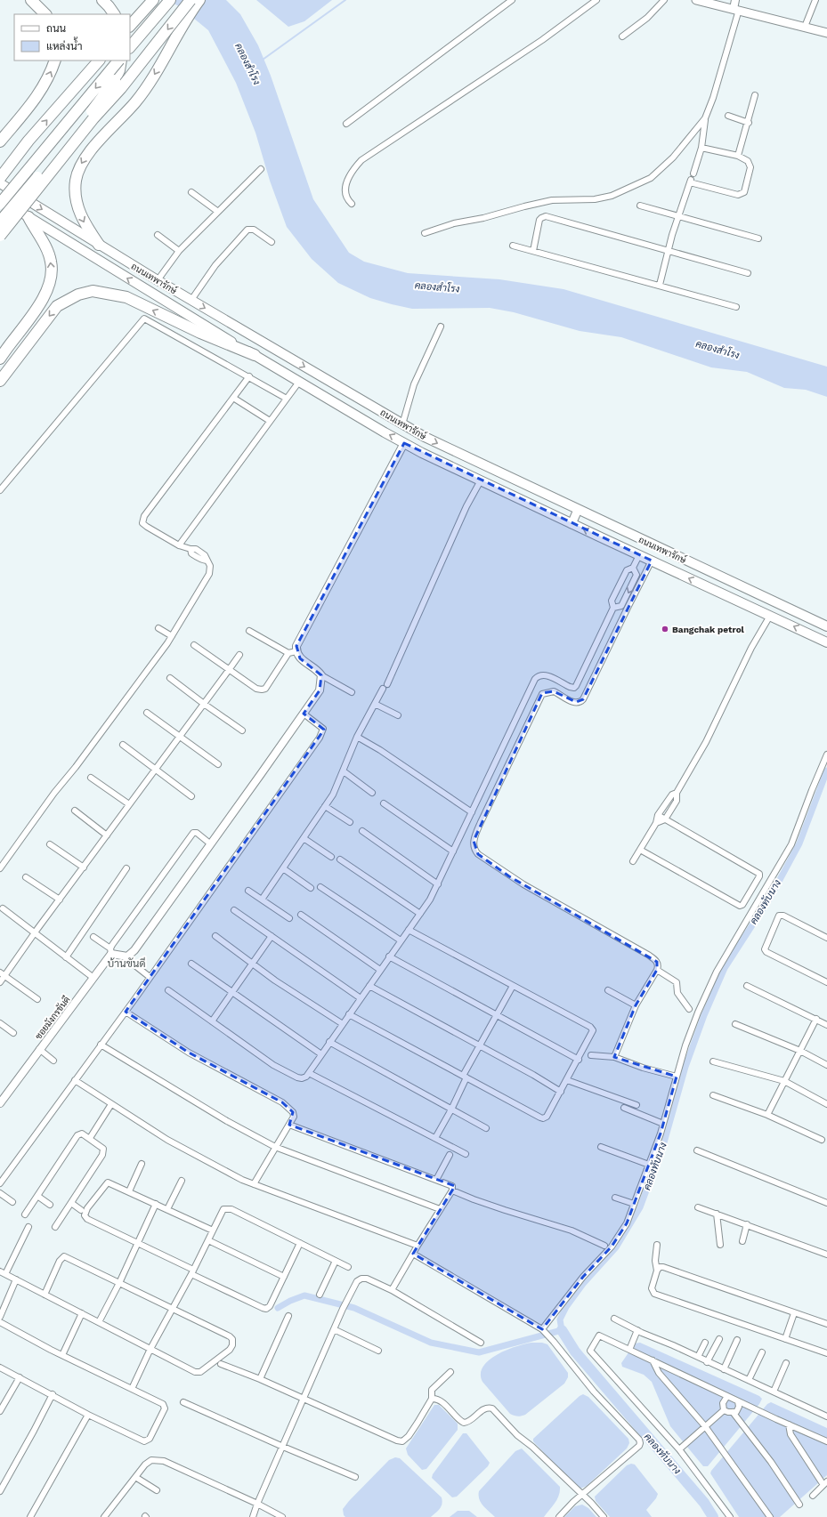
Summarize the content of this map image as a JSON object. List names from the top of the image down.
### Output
{
  "streets": {
    "main road": ["ถนนเทพารักษ์"],
    "street": ["ซอยมังกรขันดี"]
  },
  "districts": ["บ้านขันดี"],
  "water": ["คลองสำโรง", "คลองทับนาง"],
  "places": ["Bangchak petrol"],
  "legend": ["ถนน", "แหล่งน้ำ"]
}
